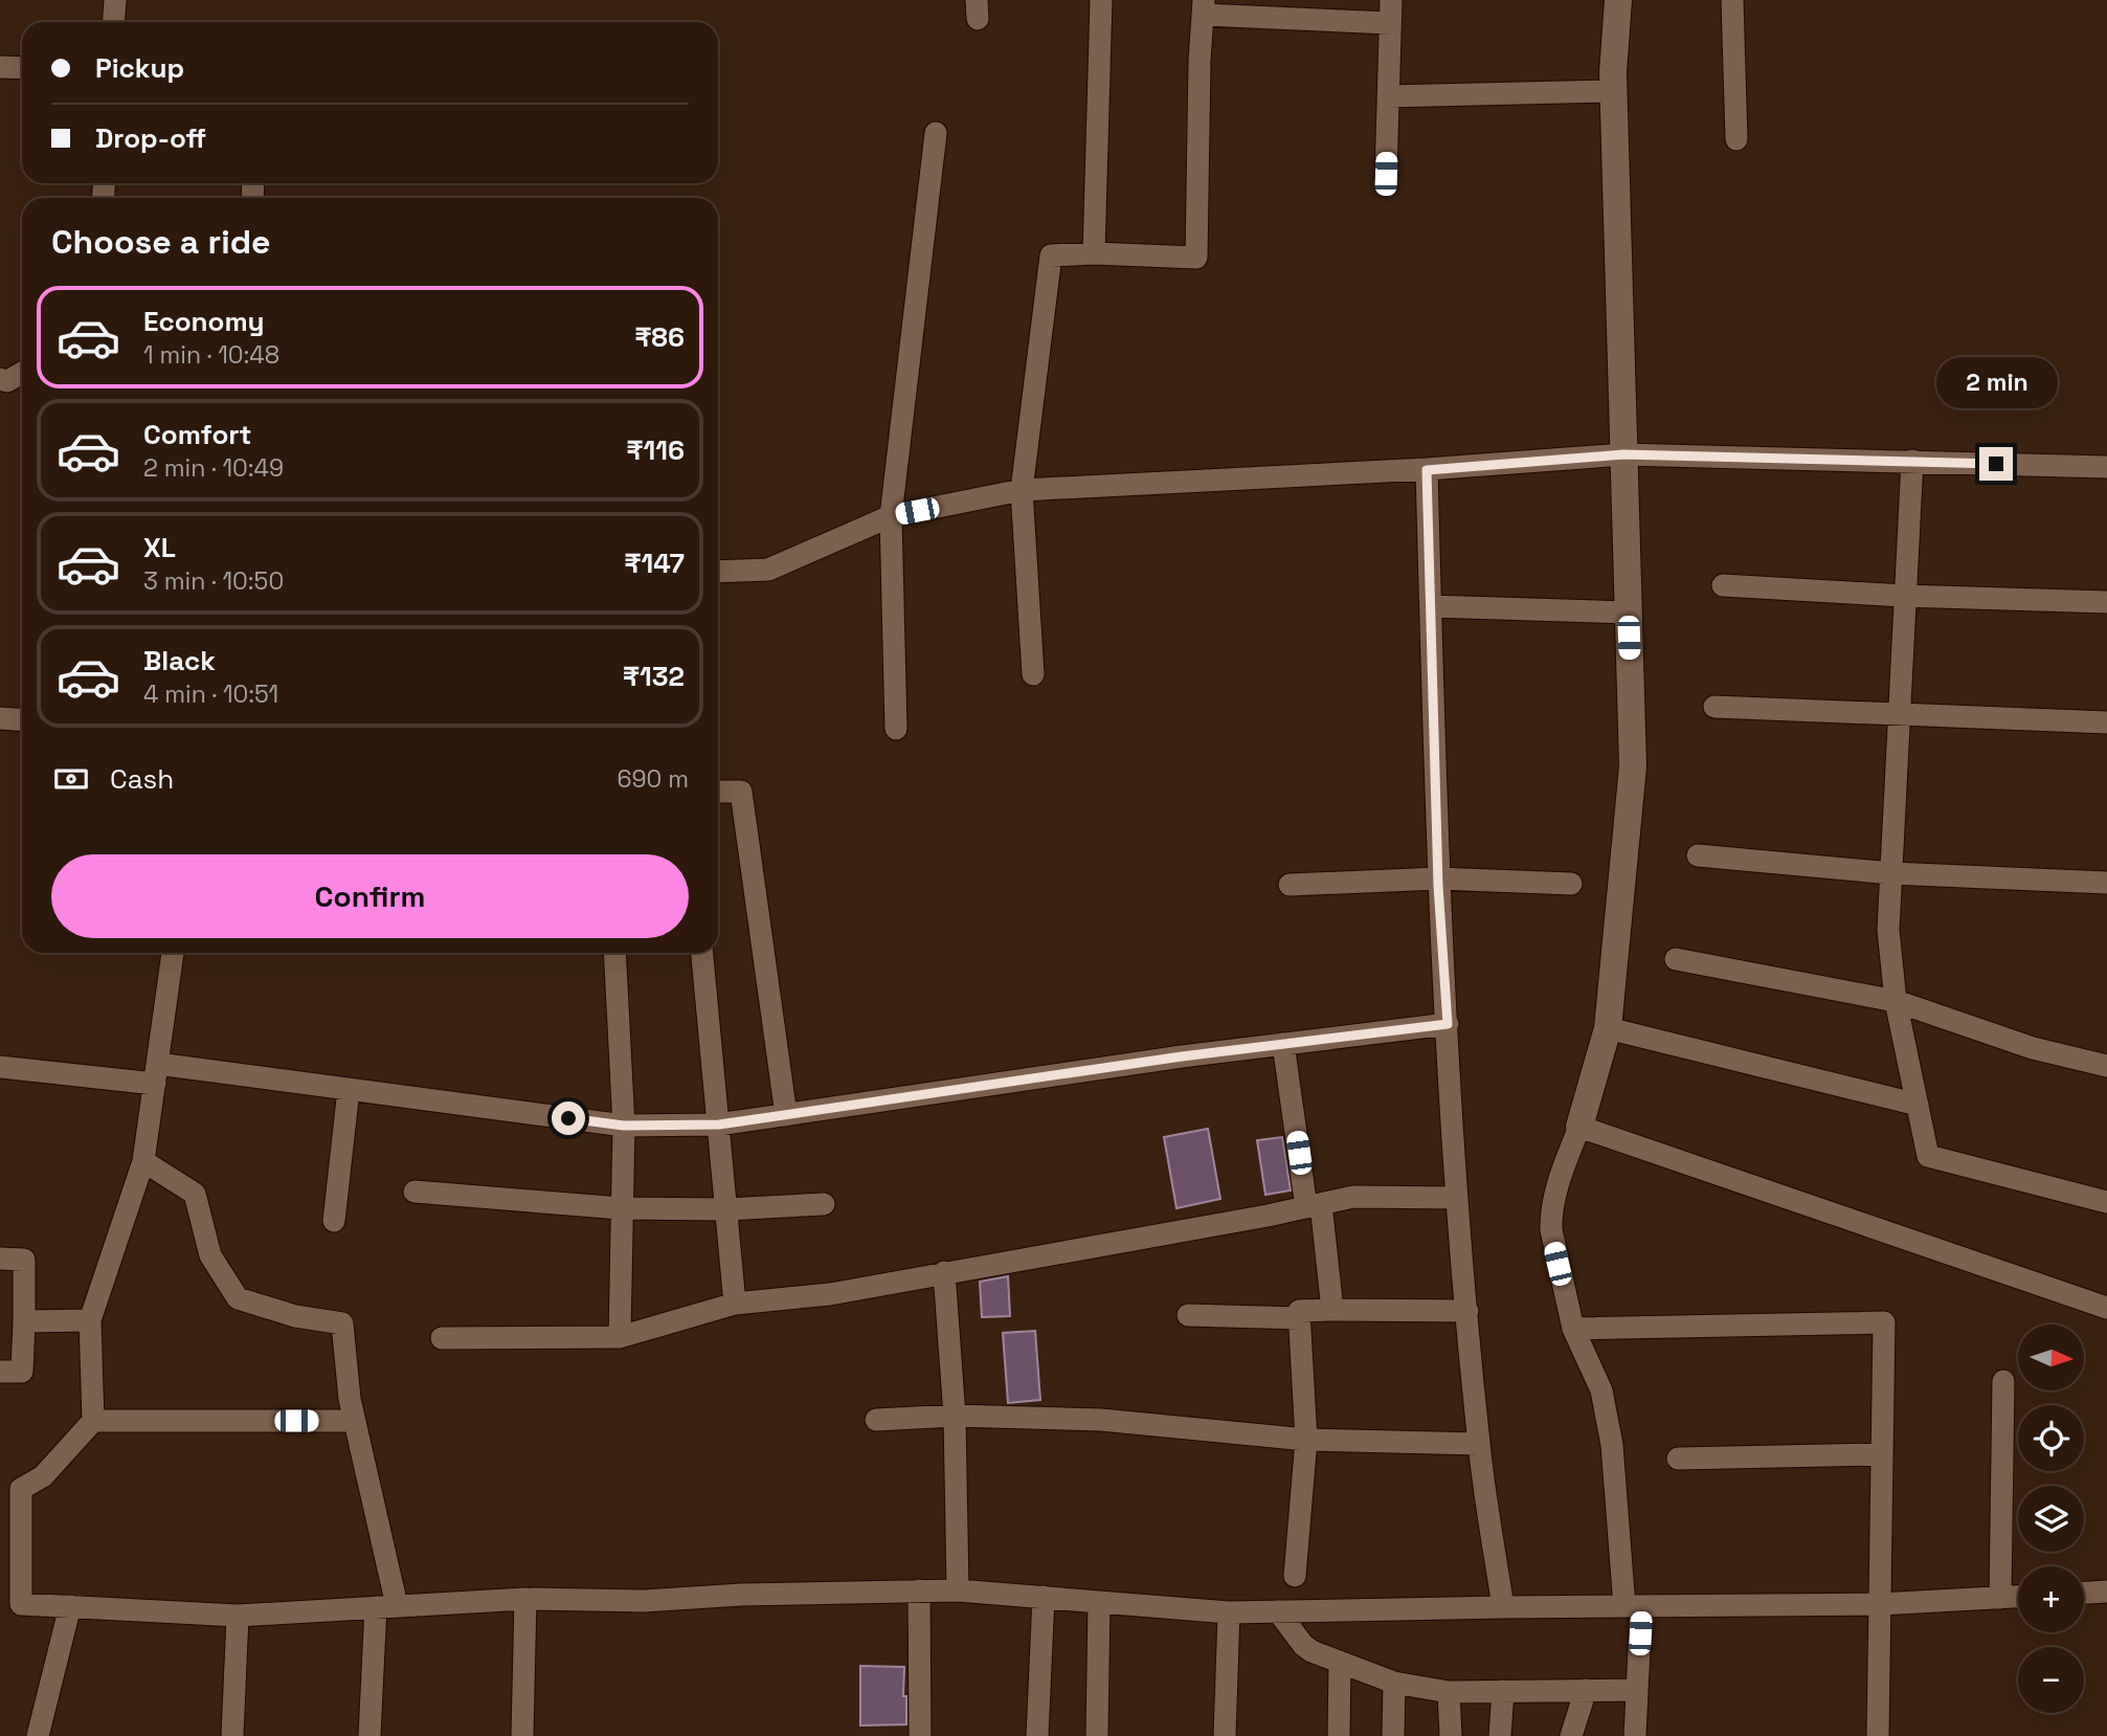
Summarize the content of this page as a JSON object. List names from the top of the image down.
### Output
{
  "north": "right",
  "page": {
    "banner": ["Pickup", "Drop-off"],
    "heading": "Choose a ride",
    "list": [
      {
        "name": "Economy",
        "note": "1 min · 10:48",
        "value": "₹86"
      },
      {
        "name": "Comfort",
        "note": "2 min · 10:49",
        "value": "₹116"
      },
      {
        "name": "XL",
        "note": "3 min · 10:50",
        "value": "₹147"
      },
      {
        "name": "Black",
        "note": "4 min · 10:51",
        "value": "₹132"
      }
    ],
    "bubble": "2 min",
    "pay": ["Cash", "690 m"],
    "buttons": "Confirm",
    "map_buttons": ["+", "−"]
  }
}
